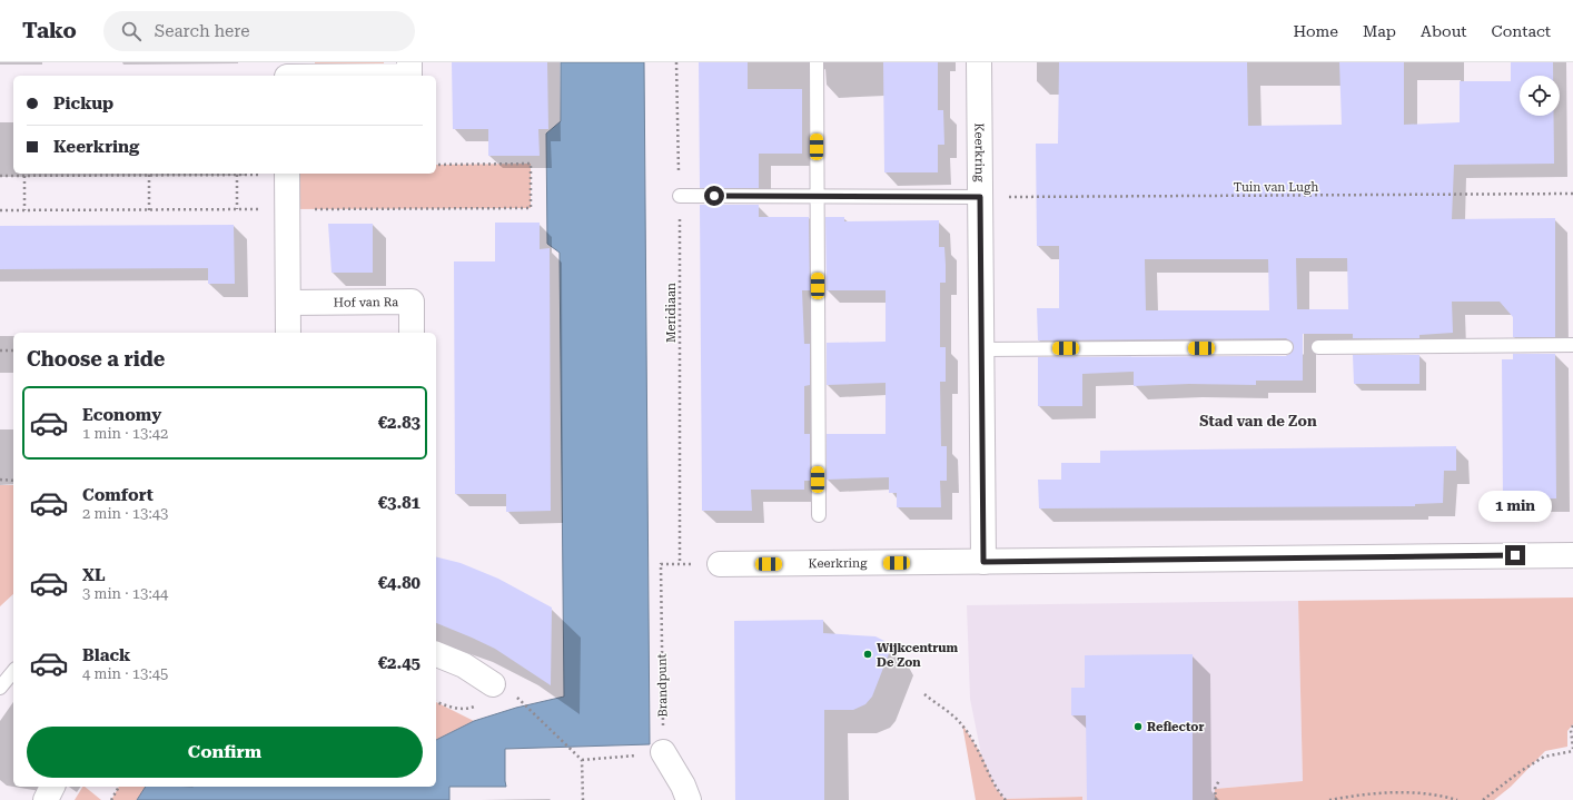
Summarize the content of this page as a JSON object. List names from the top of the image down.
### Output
{
  "streets": {
    "street": ["Keerkring", "Hof van Ra"],
    "path": ["Tuin van Lugh", "Meridiaan", "Brandpunt"]
  },
  "crossings": [
    ["Keerkring", "Tuin van Lugh"],
    ["Meridiaan", "Brandpunt"]
  ],
  "districts": ["Stad van de Zon"],
  "places": ["Wijkcentrum De Zon", "Reflector"],
  "page": {
    "header": "Tako",
    "search": "Search here",
    "nav": [
      "Home",
      "Map",
      "About",
      "Contact"
    ],
    "banner": ["Pickup", "Keerkring"],
    "heading": "Choose a ride",
    "list": [
      {
        "name": "Economy",
        "note": "1 min · 13:42",
        "value": "€2.83"
      },
      {
        "name": "Comfort",
        "note": "2 min · 13:43",
        "value": "€3.81"
      },
      {
        "name": "XL",
        "note": "3 min · 13:44",
        "value": "€4.80"
      },
      {
        "name": "Black",
        "note": "4 min · 13:45",
        "value": "€2.45"
      }
    ],
    "bubble": "1 min",
    "buttons": "Confirm"
  }
}
